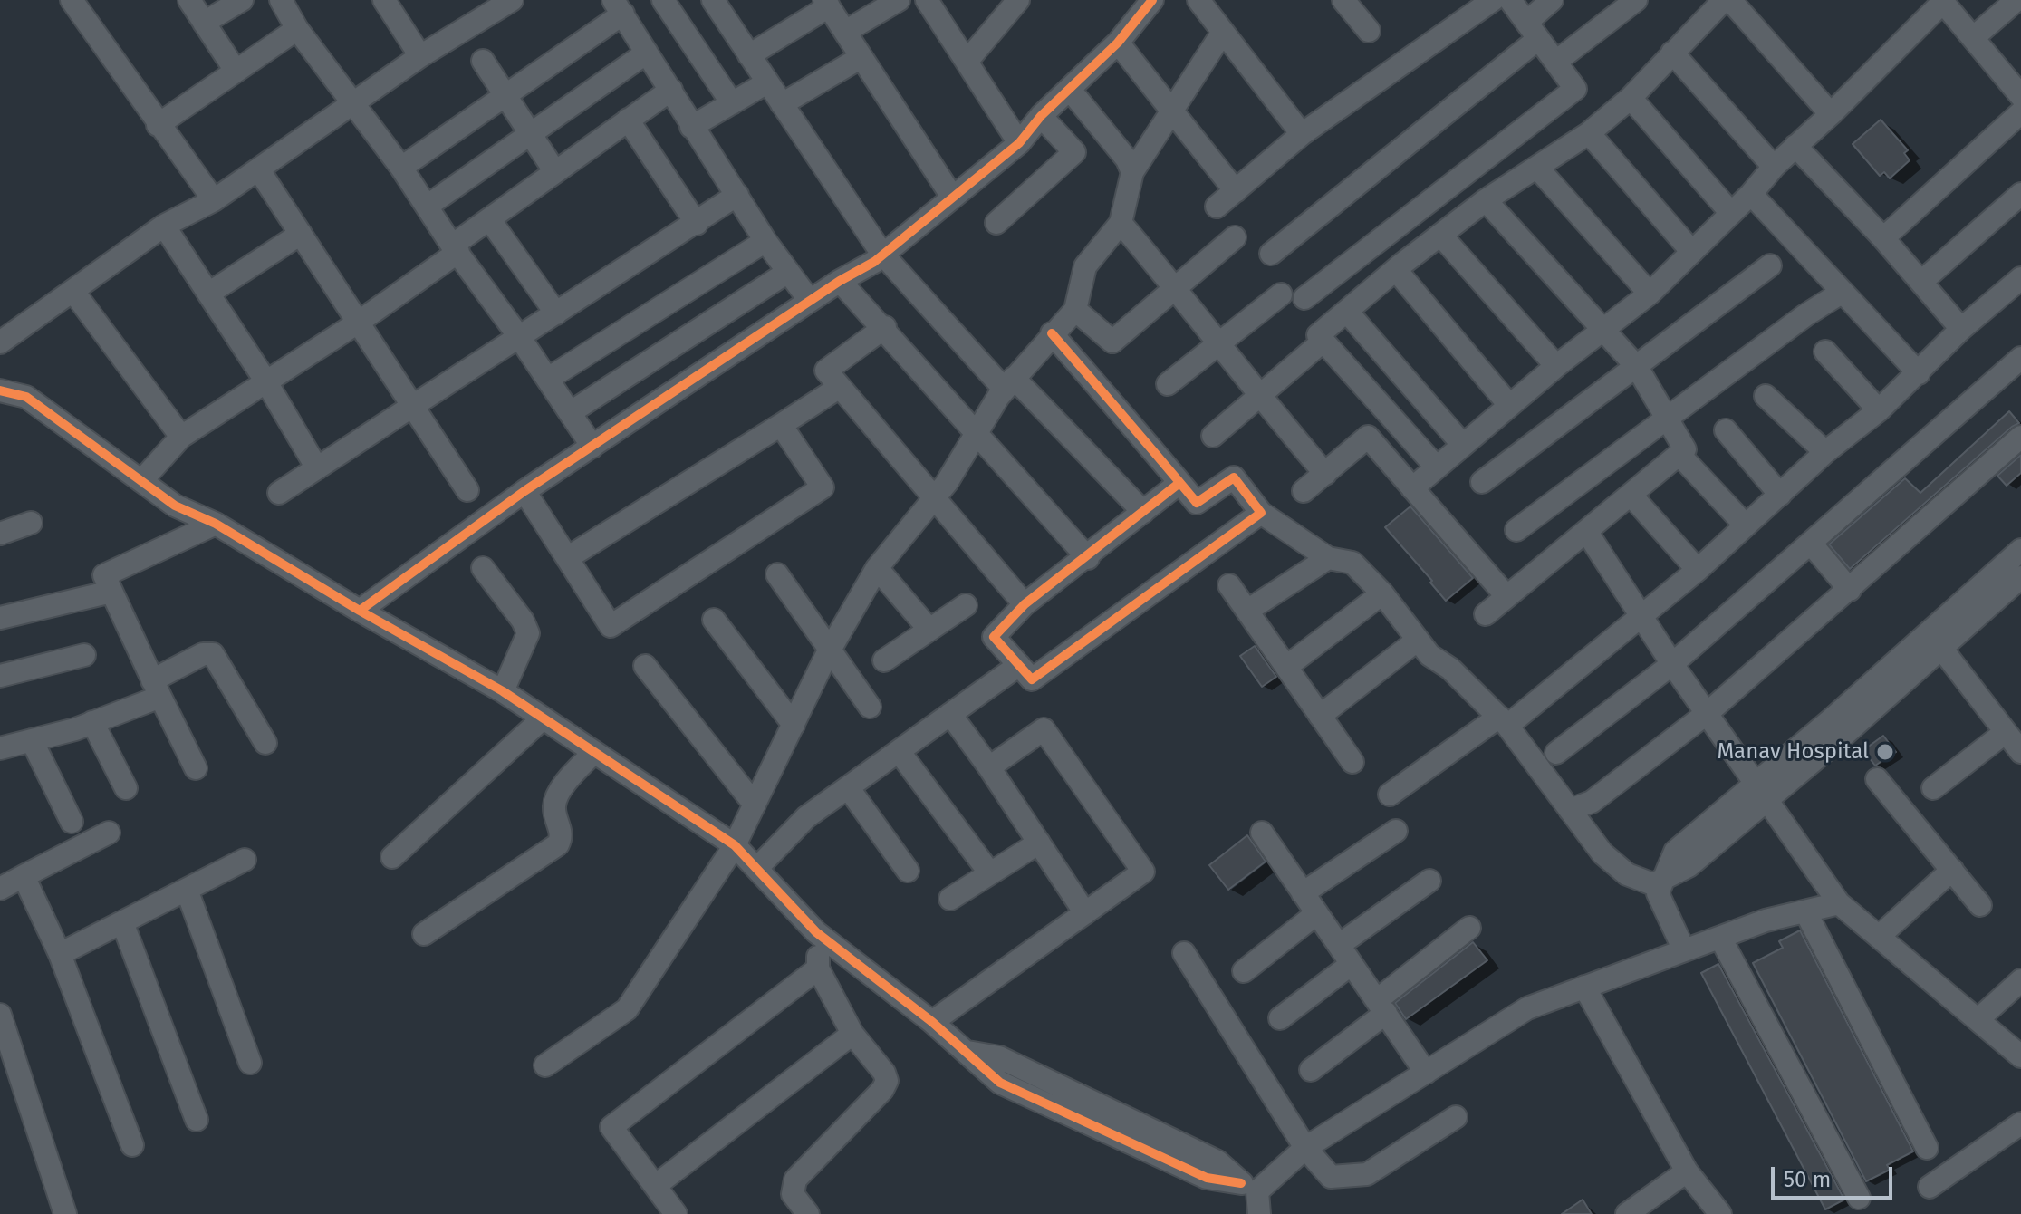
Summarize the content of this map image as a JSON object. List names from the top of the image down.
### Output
{
  "places": ["Manav Hospital"],
  "scale_bar": "50 m"
}
